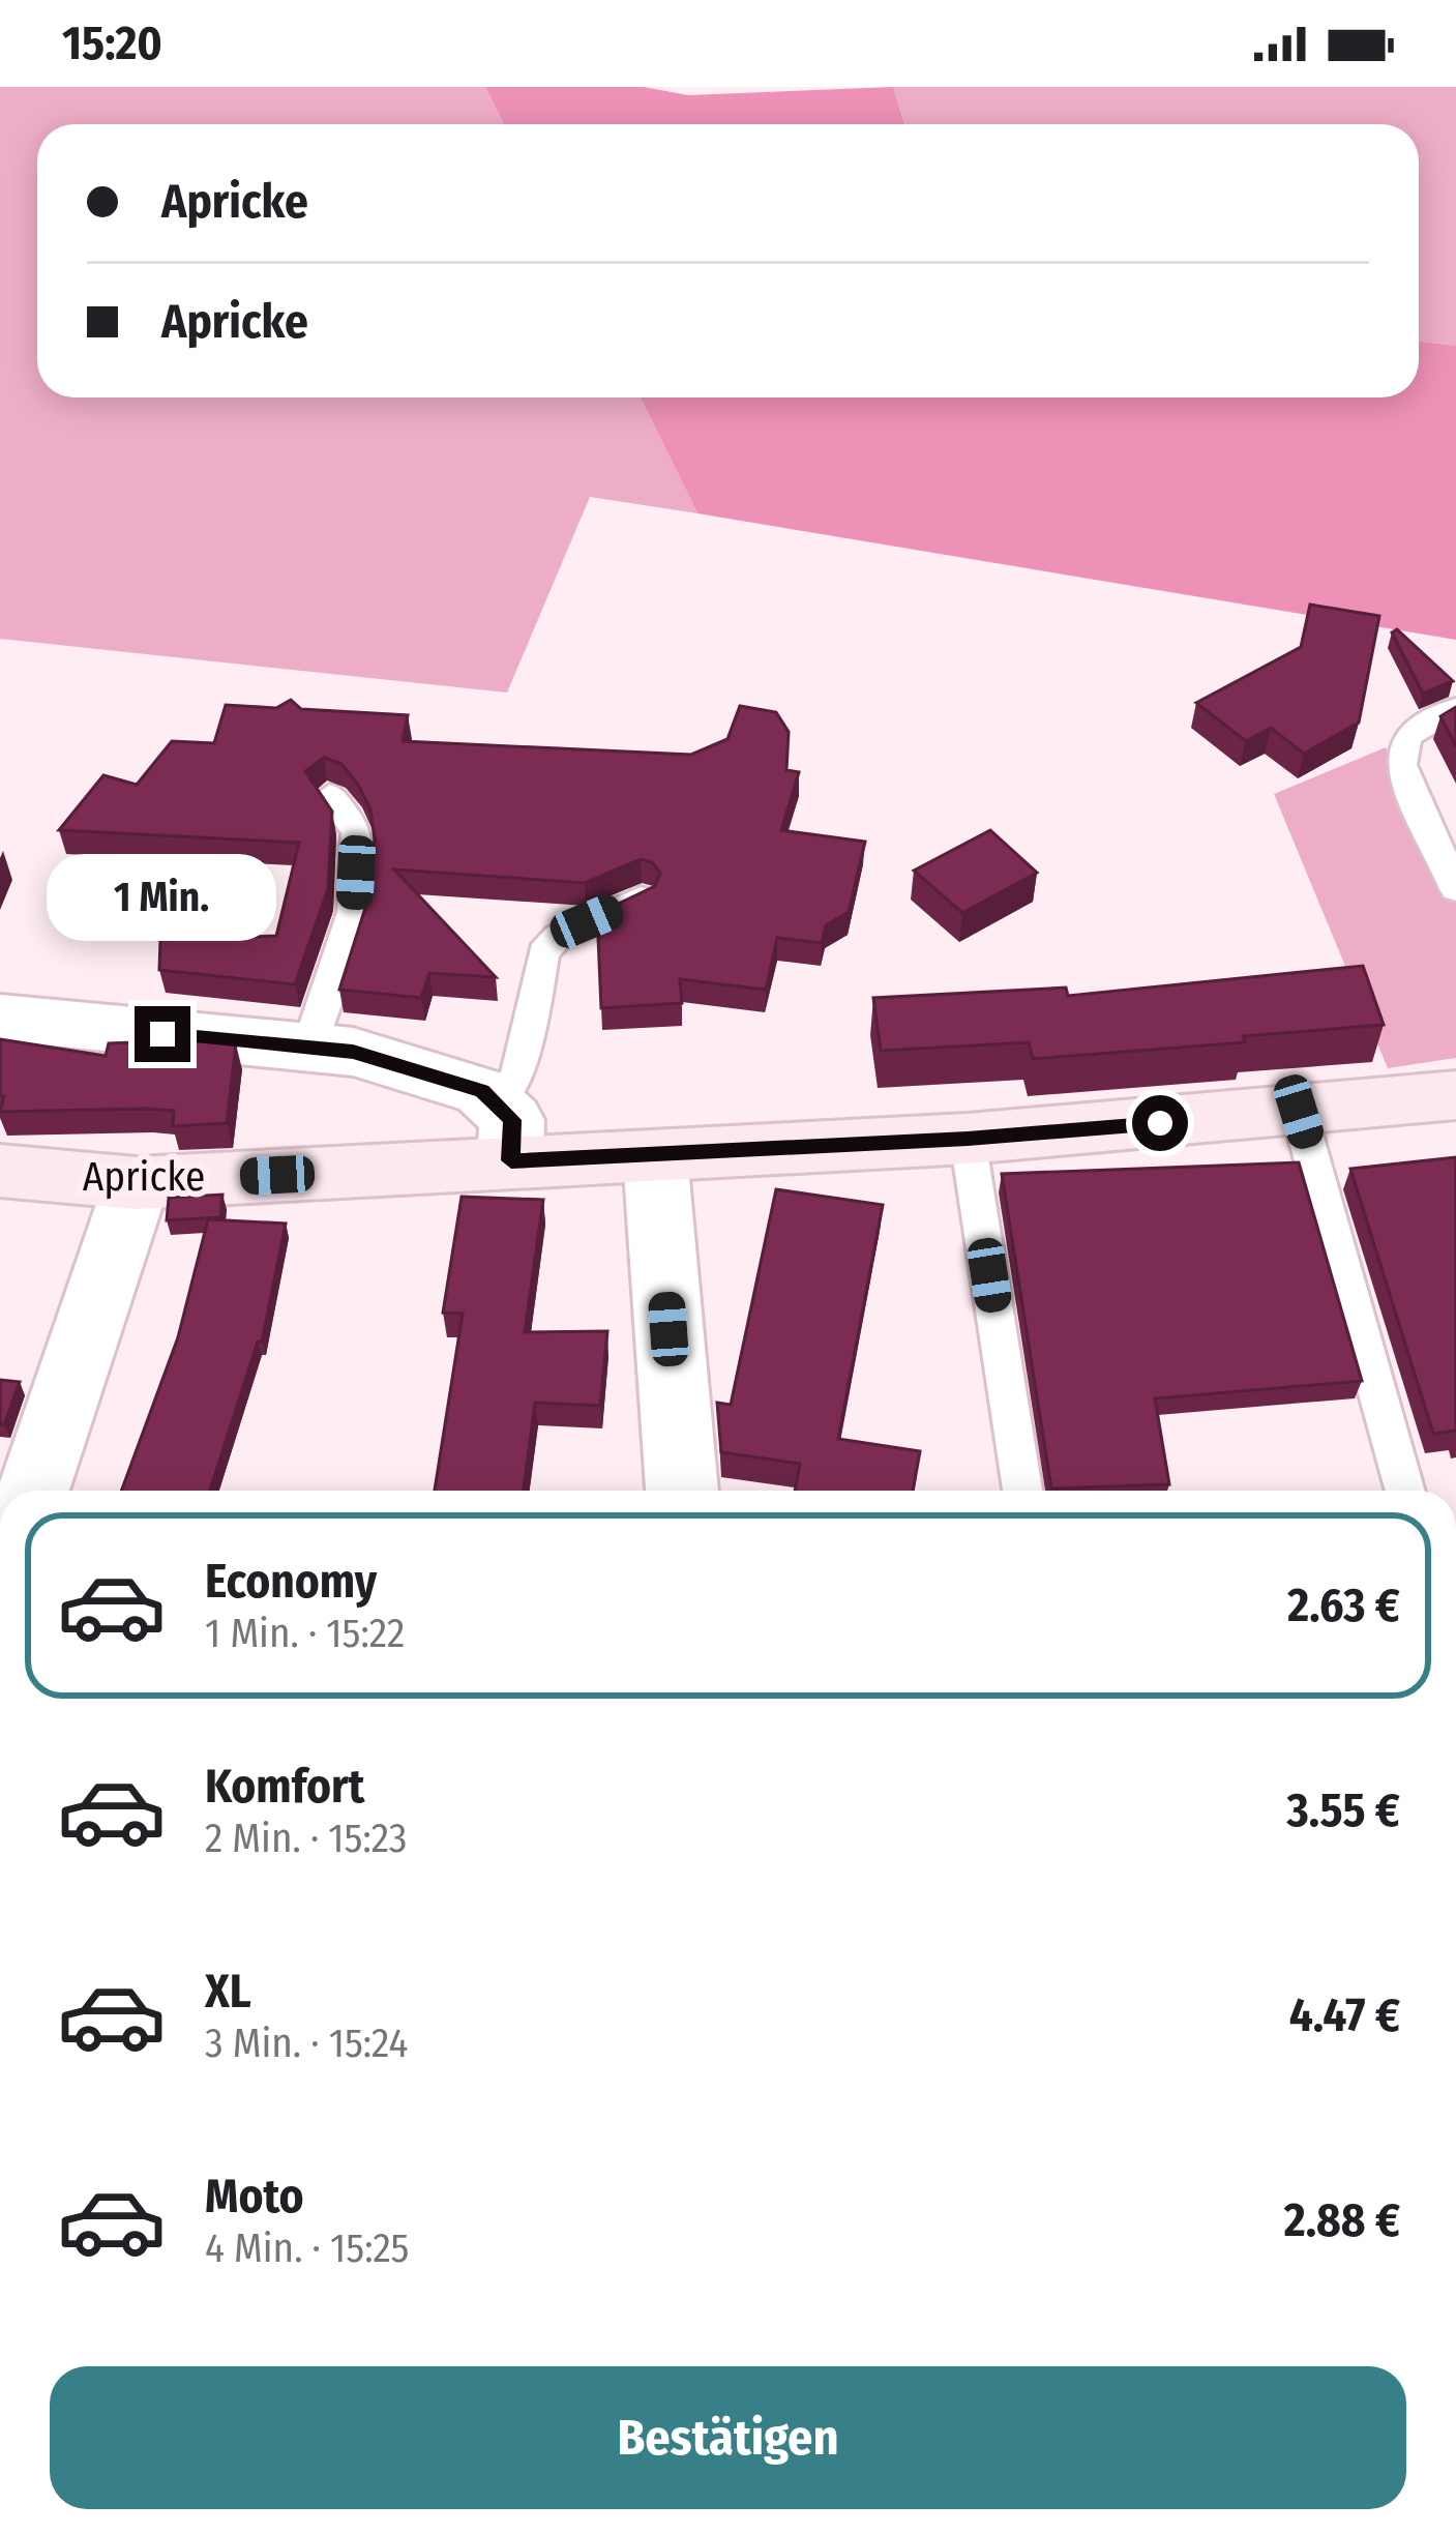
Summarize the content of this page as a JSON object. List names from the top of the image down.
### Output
{
  "streets": {
    "street": ["Apricke"]
  },
  "page": {
    "status": "15:20",
    "banner": ["Apricke", "Apricke"],
    "bubble": "1 Min.",
    "list": [
      {
        "name": "Economy",
        "note": "1 Min. · 15:22",
        "value": "2.63 €"
      },
      {
        "name": "Komfort",
        "note": "2 Min. · 15:23",
        "value": "3.55 €"
      },
      {
        "name": "XL",
        "note": "3 Min. · 15:24",
        "value": "4.47 €"
      },
      {
        "name": "Moto",
        "note": "4 Min. · 15:25",
        "value": "2.88 €"
      }
    ],
    "buttons": "Bestätigen"
  }
}
